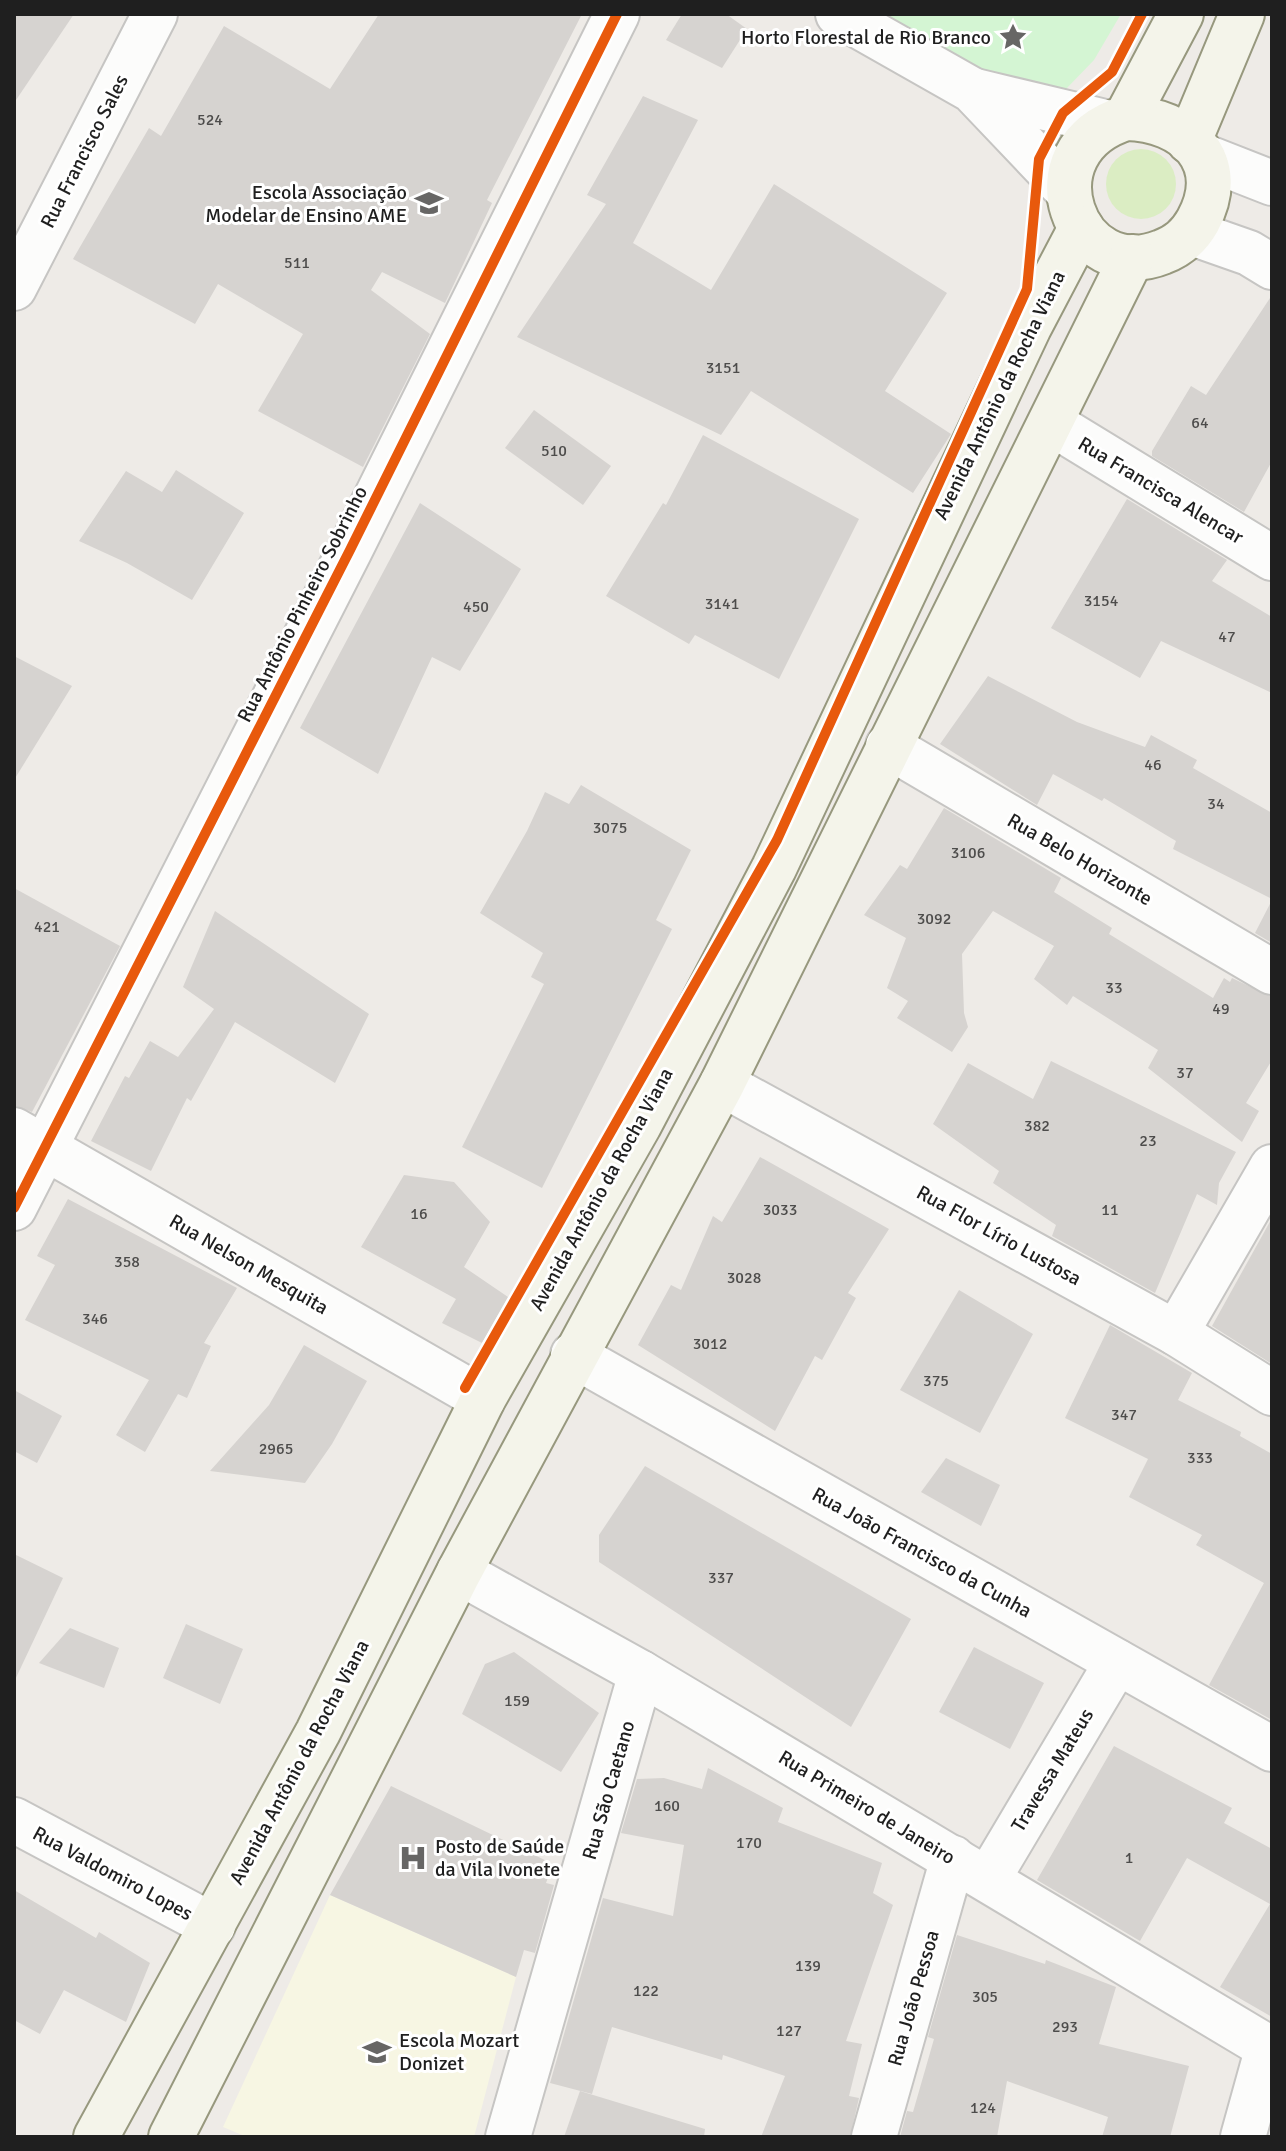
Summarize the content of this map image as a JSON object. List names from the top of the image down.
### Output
{
  "streets": {
    "main road": ["Avenida Antônio da Rocha Viana"],
    "street": [
      "Rua Francisco Sales",
      "Rua Francisca Alencar",
      "Rua Antônio Pinheiro Sobrinho",
      "Rua Belo Horizonte",
      "Rua Flor Lírio Lustosa",
      "Rua Nelson Mesquita",
      "Rua João Francisco da Cunha",
      "Travessa Mateus",
      "Rua São Caetano",
      "Rua Primeiro de Janeiro",
      "Rua Valdomiro Lopes",
      "Rua João Pessoa"
    ]
  },
  "crossings": [
    ["Avenida Antônio da Rocha Viana", "Rua Nelson Mesquita"],
    ["Avenida Antônio da Rocha Viana", "Rua Valdomiro Lopes"],
    ["Rua Antônio Pinheiro Sobrinho", "Rua Nelson Mesquita"],
    ["Rua João Francisco da Cunha", "Travessa Mateus"],
    ["Travessa Mateus", "Rua Primeiro de Janeiro"],
    ["Travessa Mateus", "Rua João Pessoa"],
    ["Rua São Caetano", "Rua Primeiro de Janeiro"],
    ["Rua Primeiro de Janeiro", "Rua João Pessoa"]
  ],
  "places": {
    "place": ["Horto Florestal de Rio Branco"],
    "school or university": ["Escola Associação Modelar de Ensino AME", "Escola Mozart Donizet"],
    "hospital": ["Posto de Saúde da Vila Ivonete"]
  },
  "house_numbers": [
    "524",
    "511",
    "3151",
    "64",
    "510",
    "3154",
    "3141",
    "450",
    "47",
    "46",
    "34",
    "3075",
    "3106",
    "3092",
    "421",
    "33",
    "49",
    "37",
    "382",
    "23",
    "3033",
    "11",
    "16",
    "358",
    "3028",
    "346",
    "3012",
    "375",
    "347",
    "2965",
    "333",
    "337",
    "159",
    "160",
    "170",
    "1",
    "139",
    "122",
    "305",
    "293",
    "127",
    "124"
  ]
}
